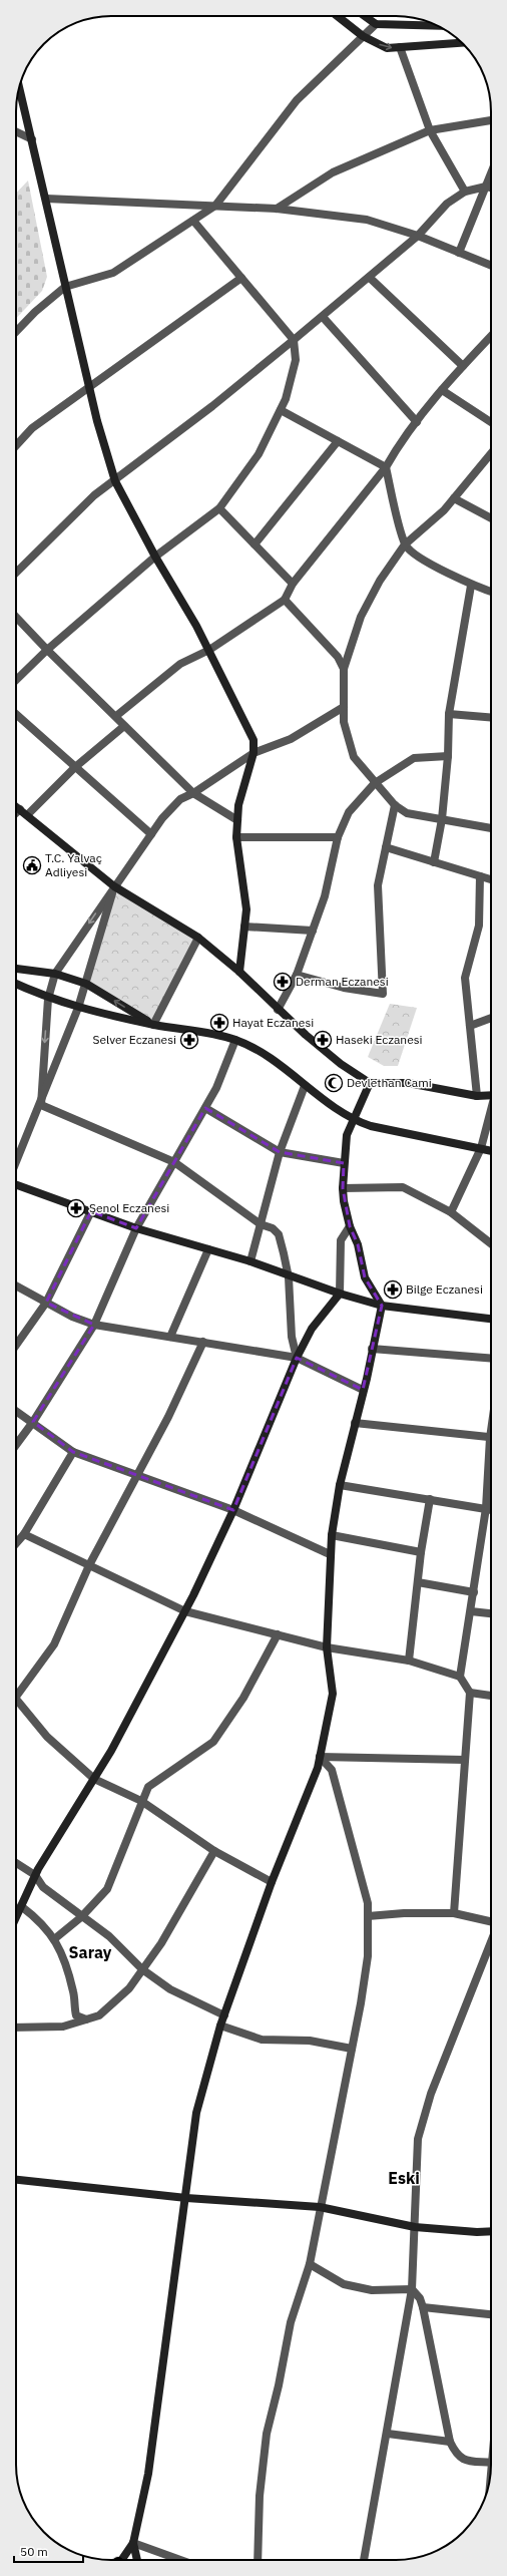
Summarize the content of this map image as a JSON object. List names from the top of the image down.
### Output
{
  "districts": ["Saray", "Eski"],
  "places": {
    "public building": ["T.C. Yalvaç Adliyesi"],
    "pharmacy": [
      "Derman Eczanesi",
      "Hayat Eczanesi",
      "Selver Eczanesi",
      "Haseki Eczanesi",
      "Şenol Eczanesi",
      "Bilge Eczanesi"
    ],
    "mosque": ["Devlethan Cami"]
  },
  "scale_bar": "50 m"
}
